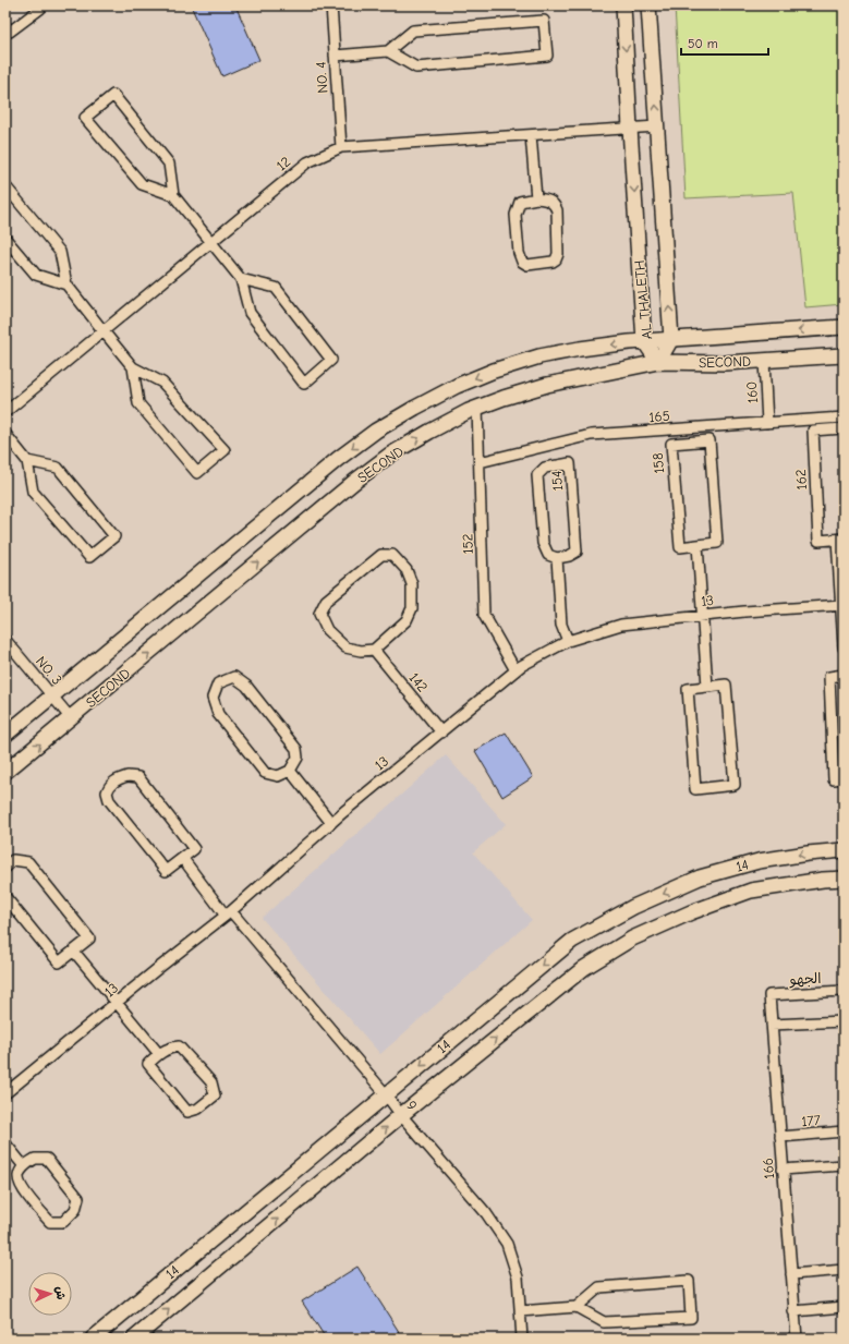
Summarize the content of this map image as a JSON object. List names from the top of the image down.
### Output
{
  "streets": {
    "street": [
      "NO. 4",
      "12",
      "AL THALETH",
      "SECOND",
      "160",
      "165",
      "158",
      "162",
      "154",
      "152",
      "13",
      "NO. 3",
      "142",
      "14",
      "الجهو",
      "9",
      "177",
      "166"
    ]
  },
  "crossings": [
    ["NO. 4", "12"],
    ["12", "AL THALETH"],
    ["AL THALETH", "SECOND"],
    ["SECOND", "160"],
    ["SECOND", "152"],
    ["SECOND", "NO. 3"],
    ["160", "165"],
    ["165", "152"],
    ["162", "13"],
    ["152", "13"],
    ["13", "142"],
    ["13", "9"],
    ["14", "9"],
    ["الجهو", "166"],
    ["177", "166"]
  ],
  "scale_bar": "50 m",
  "north": "right"
}
